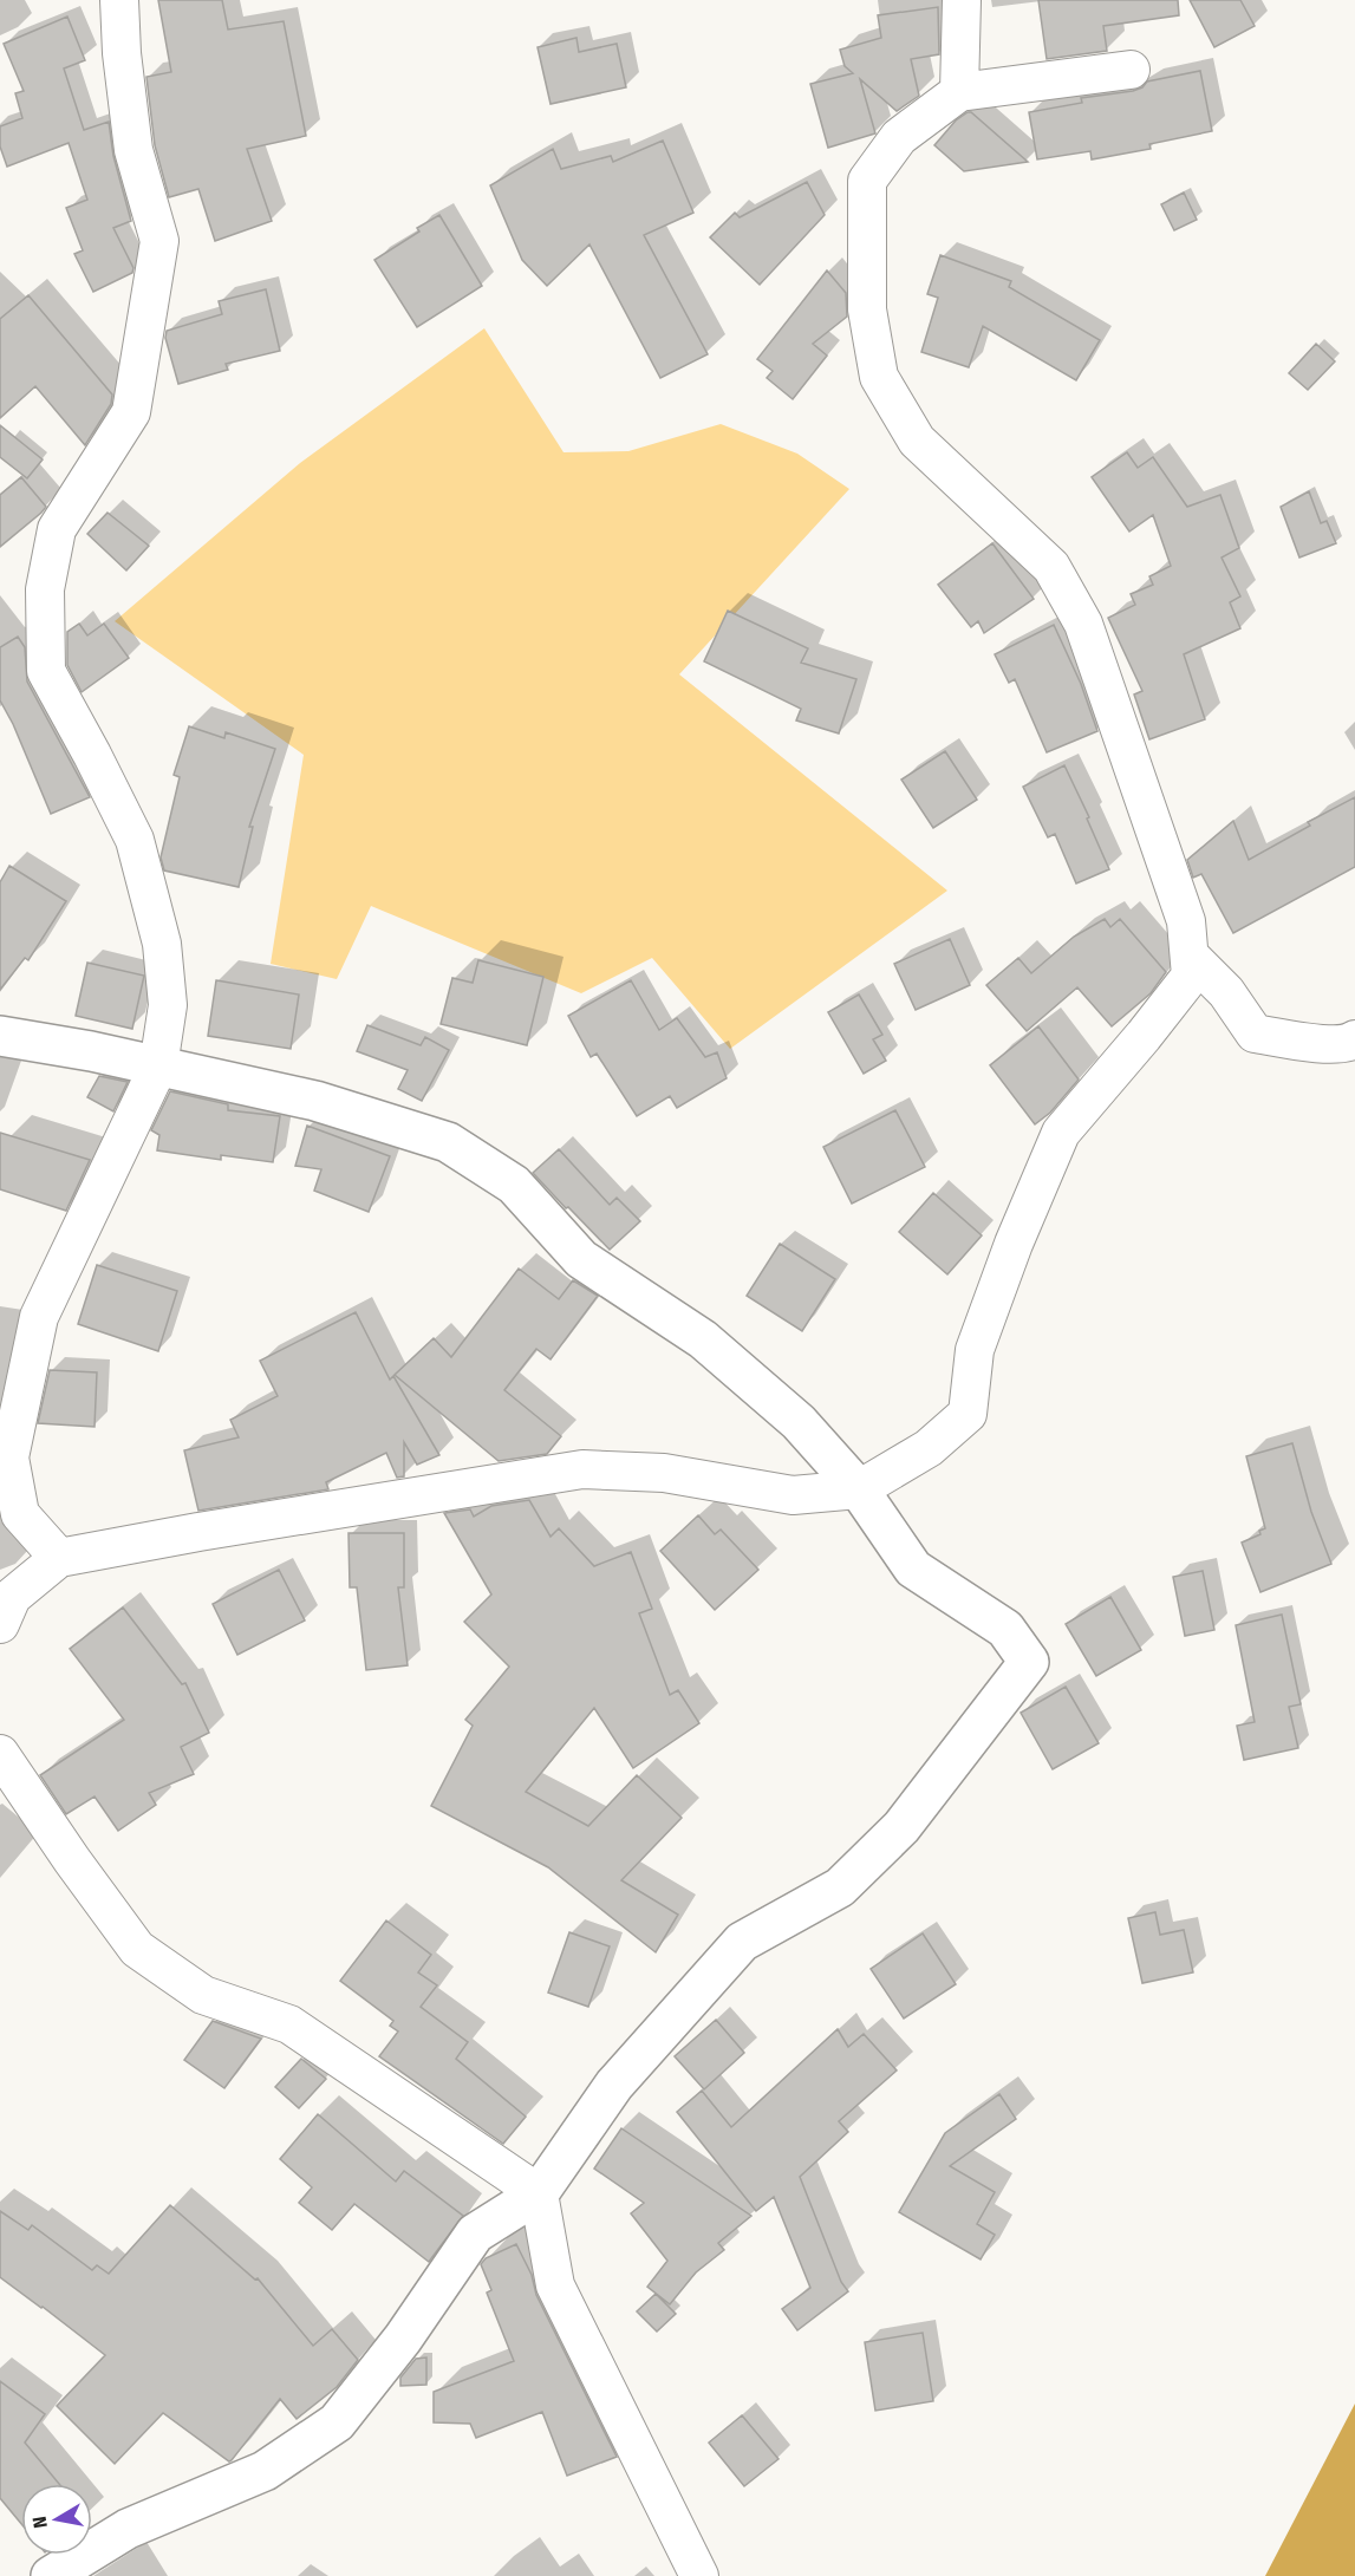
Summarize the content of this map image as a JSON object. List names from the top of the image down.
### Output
{
  "north": "left"
}
